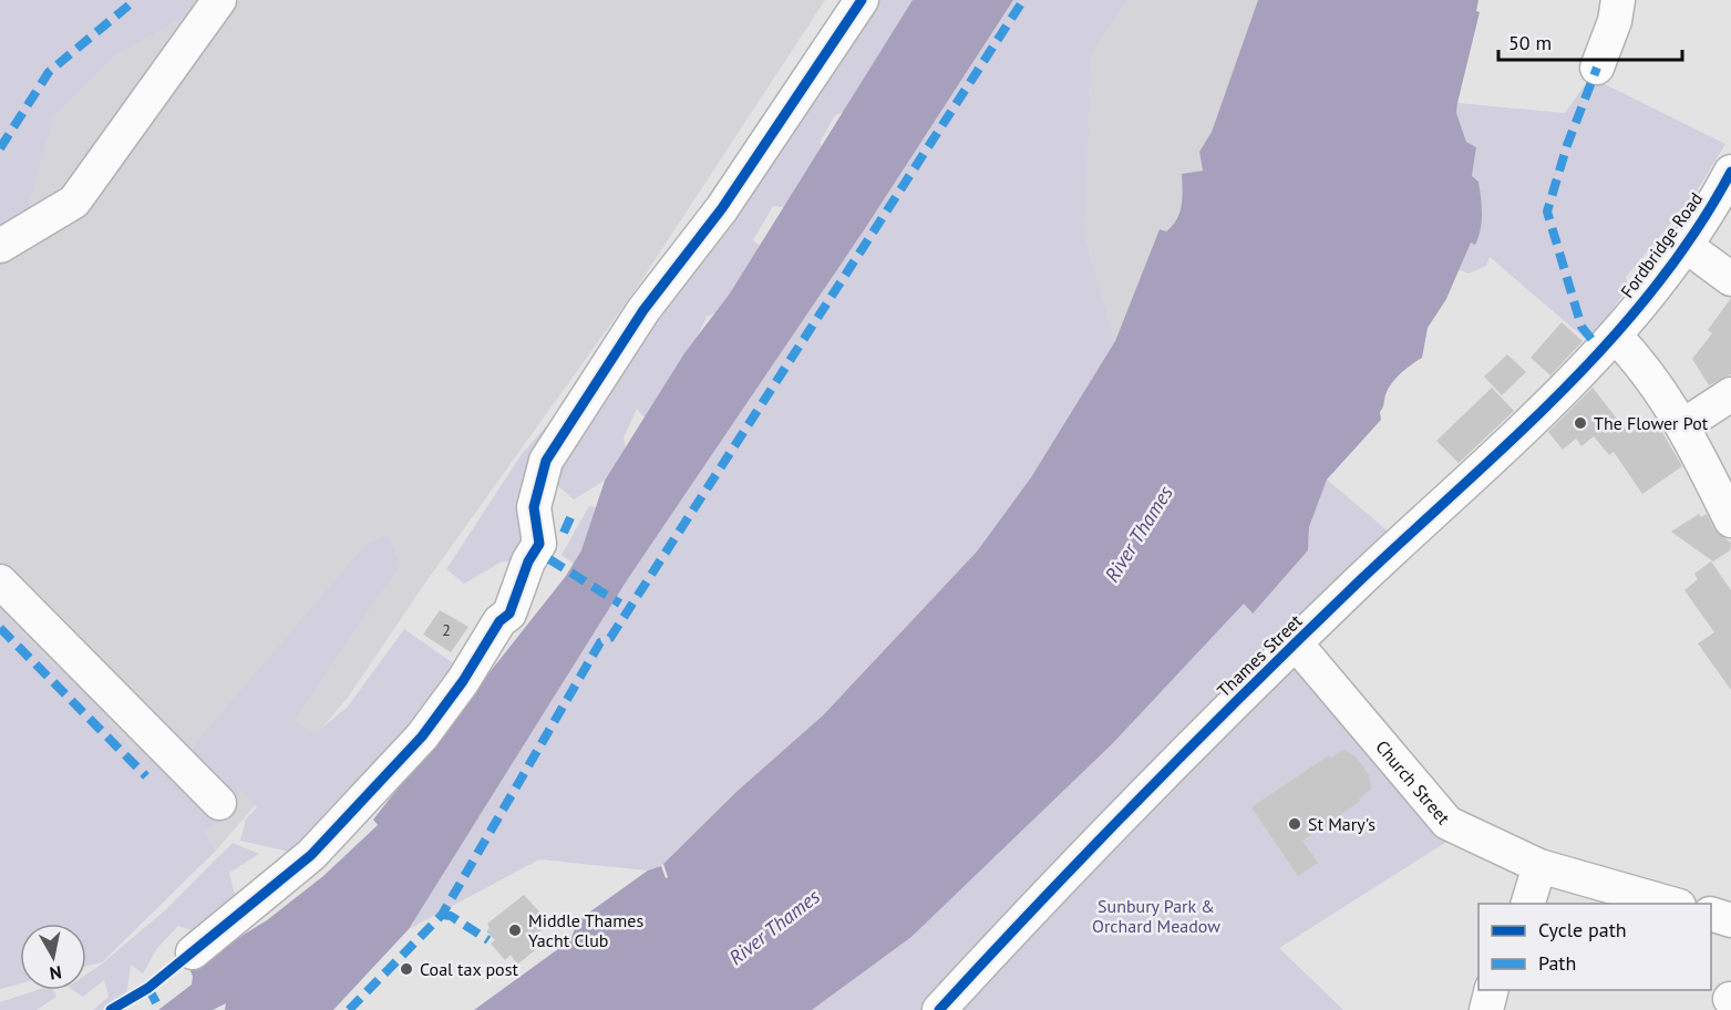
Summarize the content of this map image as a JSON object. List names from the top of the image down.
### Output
{
  "streets": {
    "street": ["Fordbridge Road", "Thames Street", "Church Street"]
  },
  "crossings": [
    ["Fordbridge Road", "Thames Street"],
    ["Thames Street", "Church Street"]
  ],
  "water": ["River Thames"],
  "parks": ["Sunbury Park & Orchard Meadow"],
  "places": [
    "The Flower Pot",
    "St Mary's",
    "Middle Thames Yacht Club",
    "Coal tax post"
  ],
  "house_numbers": ["2"],
  "legend": ["Cycle path", "Path"],
  "scale_bar": "50 m",
  "north": "bottom"
}
